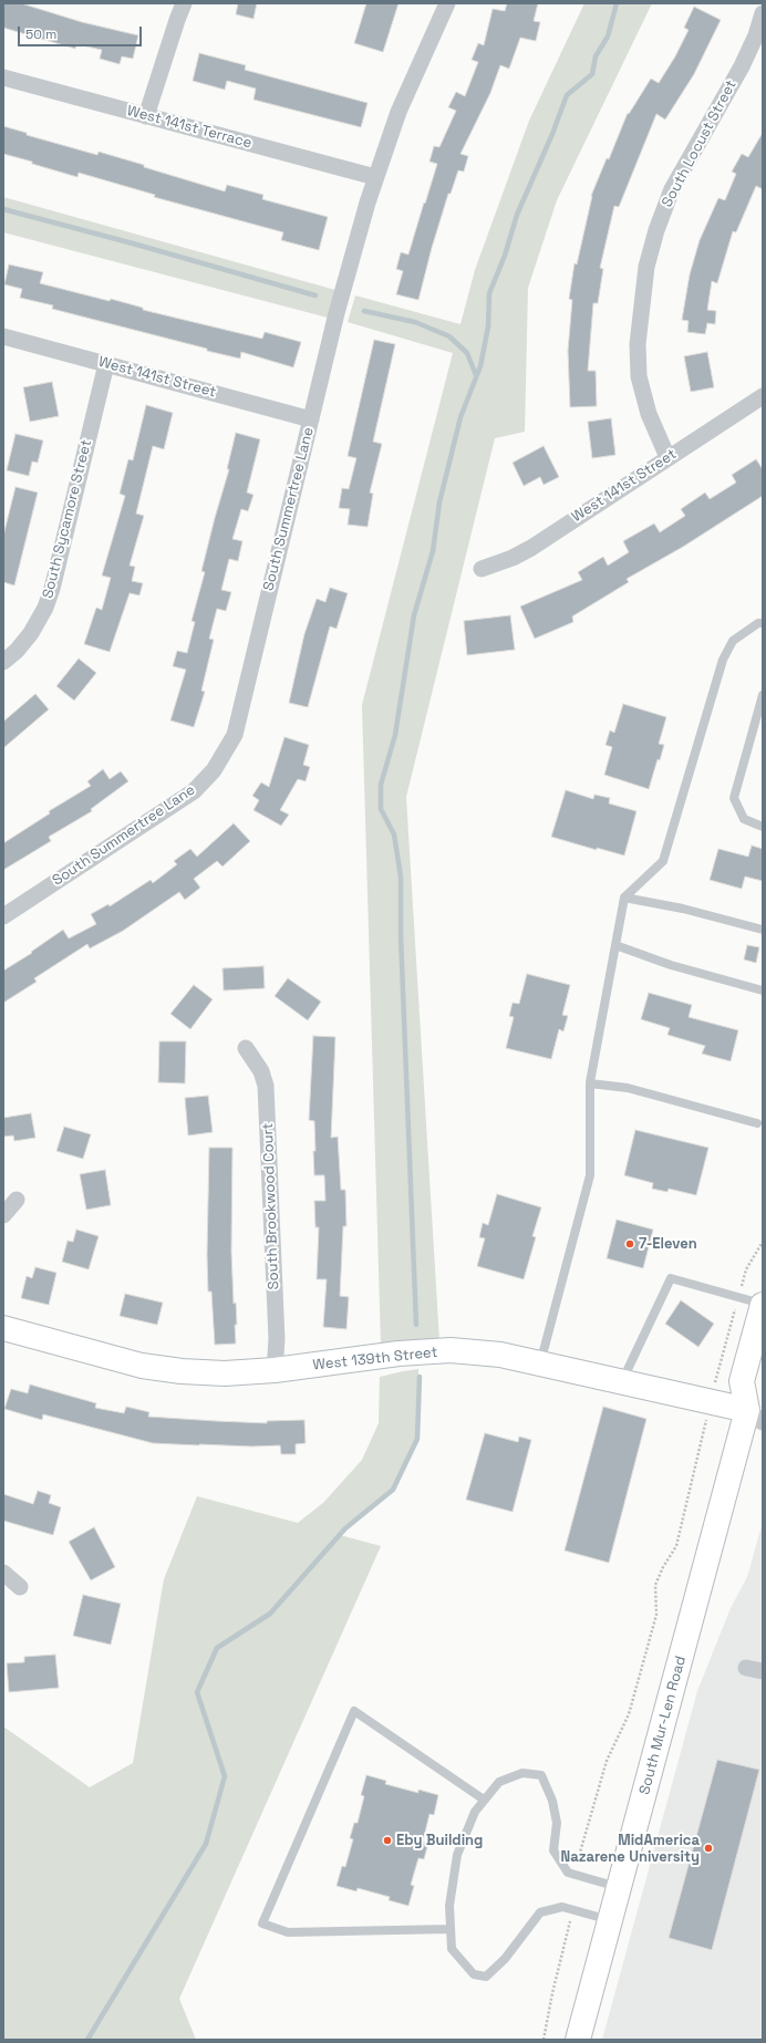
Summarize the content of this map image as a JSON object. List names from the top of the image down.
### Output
{
  "streets": {
    "main road": ["West 139th Street", "South Mur-Len Road"],
    "street": [
      "West 141st Terrace",
      "South Locust Street",
      "West 141st Street",
      "South Summertree Lane",
      "South Sycamore Street",
      "South Brookwood Court"
    ]
  },
  "crossings": [
    ["West 141st Terrace", "South Summertree Lane"],
    ["South Locust Street", "West 141st Street"],
    ["West 141st Street", "South Summertree Lane"],
    ["West 141st Street", "South Sycamore Street"],
    ["South Brookwood Court", "West 139th Street"],
    ["West 139th Street", "South Mur-Len Road"]
  ],
  "places": ["7-Eleven", "Eby Building", "MidAmerica Nazarene University"],
  "scale_bar": "50 m"
}
